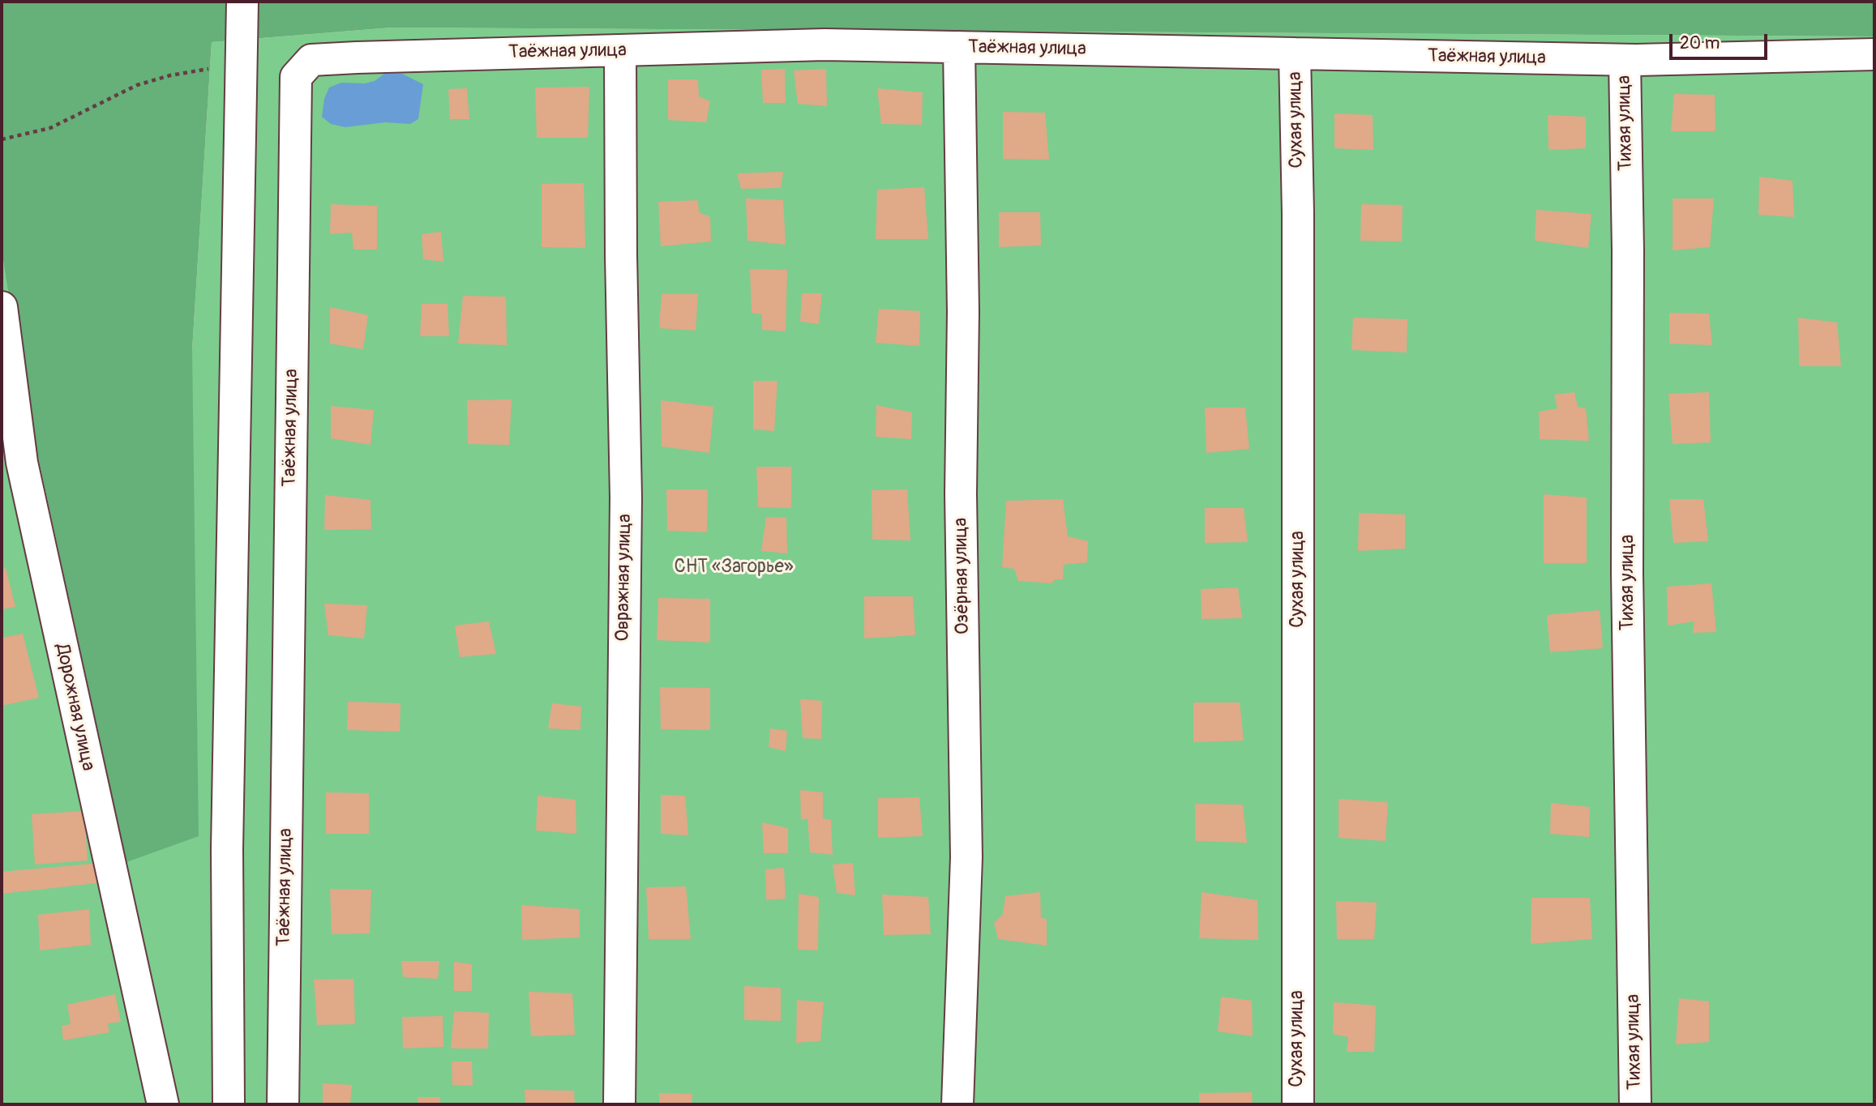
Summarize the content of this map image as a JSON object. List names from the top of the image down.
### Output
{
  "streets": {
    "street": [
      "Таёжная улица",
      "Сухая улица",
      "Тихая улица",
      "Озёрная улица",
      "Овражная улица",
      "Дорожная улица"
    ]
  },
  "crossings": [
    ["Таёжная улица", "Сухая улица"],
    ["Таёжная улица", "Тихая улица"],
    ["Таёжная улица", "Озёрная улица"],
    ["Таёжная улица", "Овражная улица"]
  ],
  "parks": ["СНТ «Загорье»"],
  "scale_bar": "20 m"
}
